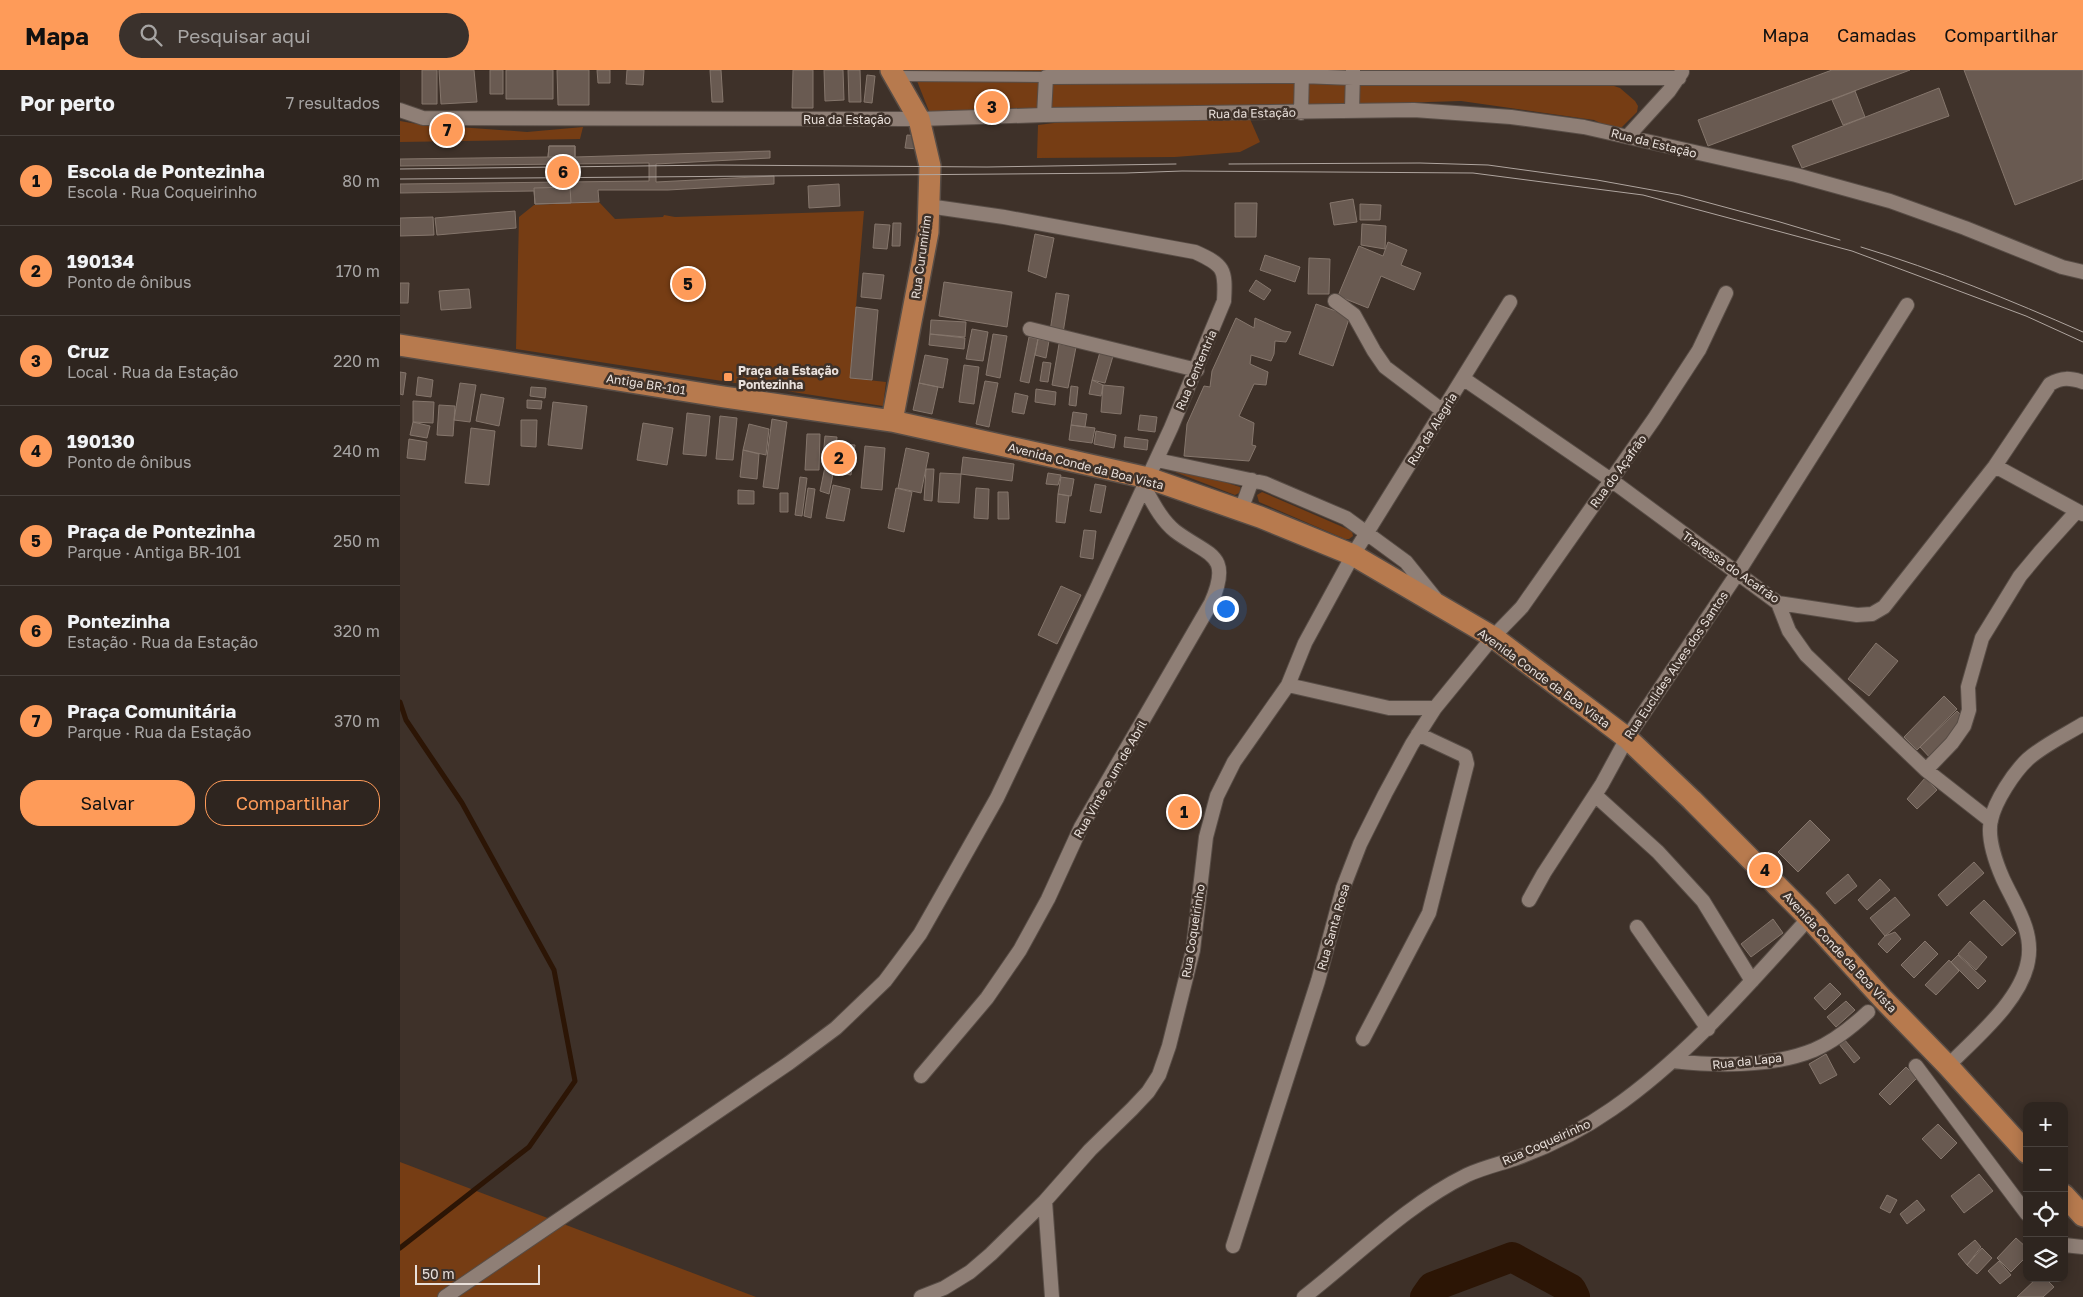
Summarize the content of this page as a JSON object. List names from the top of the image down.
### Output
{
  "streets": {
    "main road": ["Rua Curumirim", "Antiga BR-101", "Avenida Conde da Boa Vista"],
    "street": [
      "Rua da Estação",
      "Rua Cententria",
      "Rua da Alegria",
      "Rua do Açafrão",
      "Travessa do Acafrão",
      "Rua Euclides Alves dos Santos",
      "Rua Vinte e um de Abril",
      "Rua Santa Rosa",
      "Rua Coqueirinho",
      "Rua da Lapa"
    ]
  },
  "crossings": [
    ["Rua da Estação", "Rua Curumirim"],
    ["Rua Curumirim", "Rua Cententria"],
    ["Rua Curumirim", "Antiga BR-101"],
    ["Rua Curumirim", "Avenida Conde da Boa Vista"],
    ["Rua Cententria", "Avenida Conde da Boa Vista"],
    ["Rua Cententria", "Rua Vinte e um de Abril"],
    ["Antiga BR-101", "Avenida Conde da Boa Vista"],
    ["Rua da Alegria", "Avenida Conde da Boa Vista"],
    ["Rua da Alegria", "Travessa do Acafrão"],
    ["Rua da Alegria", "Rua Coqueirinho"],
    ["Avenida Conde da Boa Vista", "Rua do Açafrão"],
    ["Avenida Conde da Boa Vista", "Rua Euclides Alves dos Santos"],
    ["Avenida Conde da Boa Vista", "Rua Vinte e um de Abril"],
    ["Avenida Conde da Boa Vista", "Rua Santa Rosa"],
    ["Avenida Conde da Boa Vista", "Rua Coqueirinho"],
    ["Rua do Açafrão", "Travessa do Acafrão"],
    ["Rua do Açafrão", "Rua Santa Rosa"],
    ["Travessa do Acafrão", "Rua Euclides Alves dos Santos"],
    ["Rua Coqueirinho", "Rua da Lapa"]
  ],
  "places": {
    "transit": ["Praça da Estação Pontezinha"]
  },
  "scale_bar": "50 m",
  "page": {
    "header": "Mapa",
    "search": "Pesquisar aqui",
    "nav": ["Mapa", "Camadas", "Compartilhar"],
    "heading": ["Por perto", "7 resultados"],
    "pins": [
      "3",
      "7",
      "6",
      "5",
      "2",
      "1",
      "4"
    ],
    "list": [
      {
        "mark": "1",
        "name": "Escola de Pontezinha",
        "note": "Escola · Rua Coqueirinho",
        "value": "80 m"
      },
      {
        "mark": "2",
        "name": "190134",
        "note": "Ponto de ônibus",
        "value": "170 m"
      },
      {
        "mark": "3",
        "name": "Cruz",
        "note": "Local · Rua da Estação",
        "value": "220 m"
      },
      {
        "mark": "4",
        "name": "190130",
        "note": "Ponto de ônibus",
        "value": "240 m"
      },
      {
        "mark": "5",
        "name": "Praça de Pontezinha",
        "note": "Parque · Antiga BR-101",
        "value": "250 m"
      },
      {
        "mark": "6",
        "name": "Pontezinha",
        "note": "Estação · Rua da Estação",
        "value": "320 m"
      },
      {
        "mark": "7",
        "name": "Praça Comunitária",
        "note": "Parque · Rua da Estação",
        "value": "370 m"
      }
    ],
    "buttons": ["Salvar", "Compartilhar"],
    "map_buttons": ["+", "−"],
    "scale": "50 m"
  }
}
